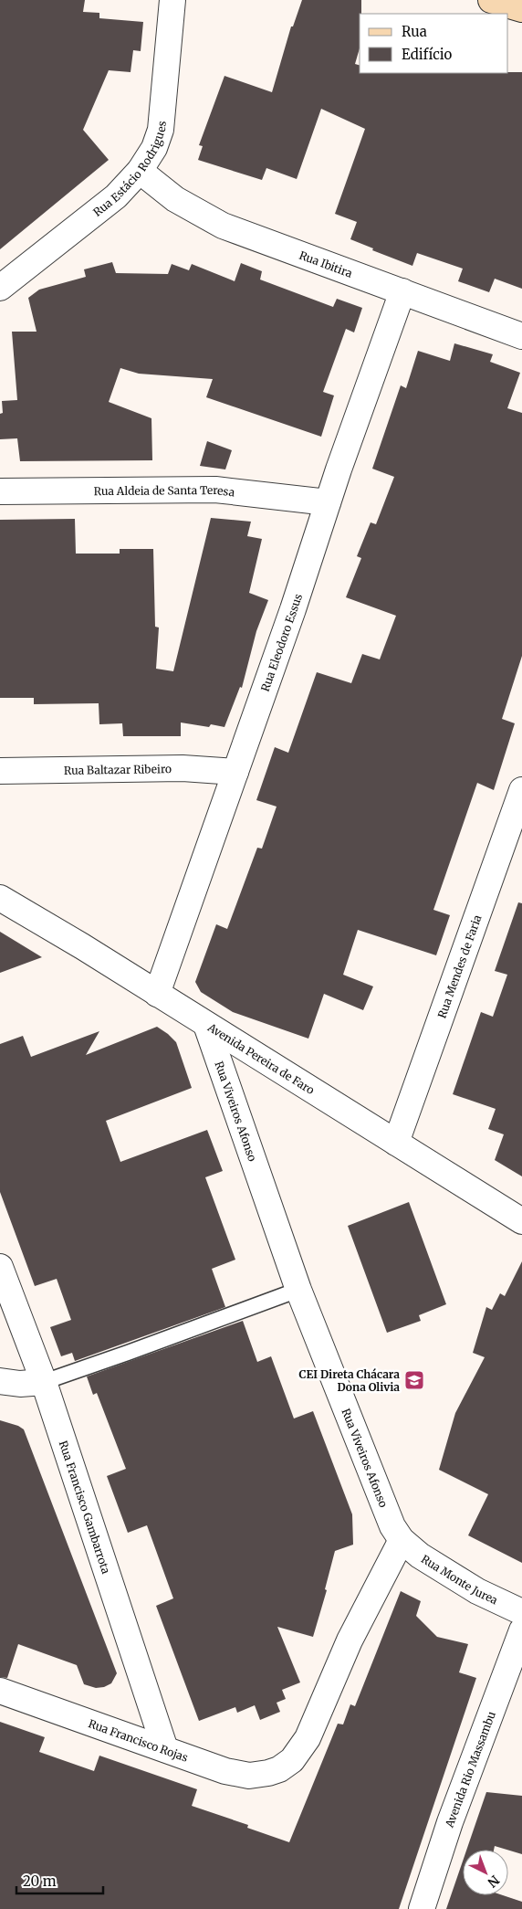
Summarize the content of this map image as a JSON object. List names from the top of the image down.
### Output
{
  "streets": {
    "street": [
      "Rua Estácio Rodrigues",
      "Rua Ibitira",
      "Rua Aldeia de Santa Teresa",
      "Rua Eleodoro Essus",
      "Rua Baltazar Ribeiro",
      "Rua Mendes de Faria",
      "Avenida Pereira de Faro",
      "Rua Viveiros Afonso",
      "Rua Francisco Gambarrota",
      "Rua Monte Jurea",
      "Rua Francisco Rojas",
      "Avenida Rio Massambu"
    ]
  },
  "crossings": [
    ["Rua Estácio Rodrigues", "Rua Ibitira"],
    ["Rua Ibitira", "Rua Eleodoro Essus"],
    ["Rua Aldeia de Santa Teresa", "Rua Eleodoro Essus"],
    ["Rua Eleodoro Essus", "Rua Baltazar Ribeiro"],
    ["Rua Eleodoro Essus", "Avenida Pereira de Faro"],
    ["Rua Mendes de Faria", "Avenida Pereira de Faro"],
    ["Avenida Pereira de Faro", "Rua Viveiros Afonso"],
    ["Rua Viveiros Afonso", "Rua Monte Jurea"],
    ["Rua Viveiros Afonso", "Rua Francisco Rojas"],
    ["Rua Francisco Gambarrota", "Rua Francisco Rojas"],
    ["Rua Monte Jurea", "Rua Francisco Rojas"]
  ],
  "places": {
    "school or university": ["CEI Direta Chácara Dona Olivia"]
  },
  "legend": ["Rua", "Edifício"],
  "scale_bar": "20 m",
  "north": "bottom right"
}
